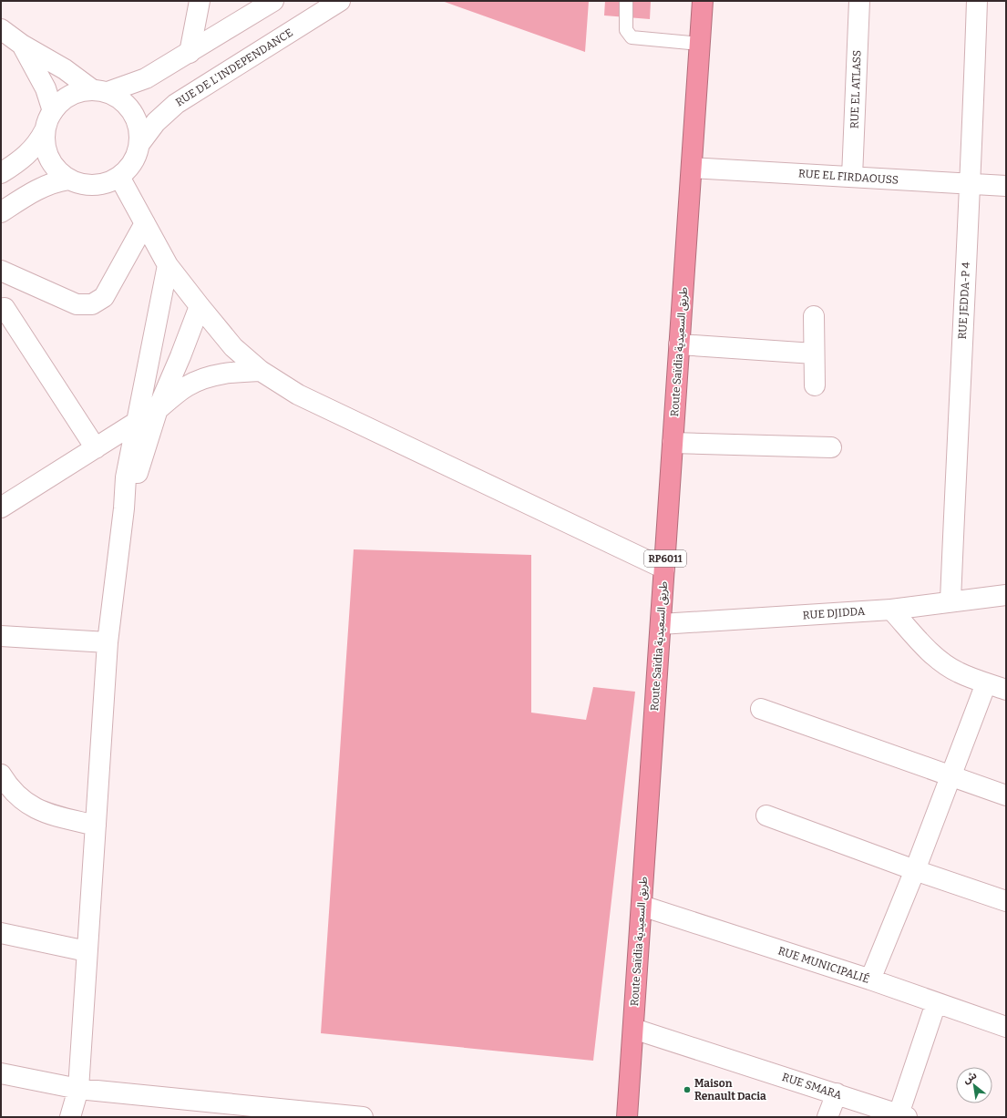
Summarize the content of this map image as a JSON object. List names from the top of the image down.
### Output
{
  "streets": {
    "highway": ["Route Saïdia طريق السعيدية", "RP6011"],
    "street": [
      "RUE DE L'INDEPENDANCE",
      "RUE EL ATLASS",
      "RUE EL FIRDAOUSS",
      "RUE JEDDA-P 4",
      "RUE DJIDDA",
      "RUE MUNICIPALIÉ",
      "RUE SMARA"
    ]
  },
  "crossings": [
    ["RUE EL ATLASS", "RUE EL FIRDAOUSS"],
    ["RUE EL FIRDAOUSS", "RUE JEDDA-P 4"],
    ["RUE EL FIRDAOUSS", "Route Saïdia طريق السعيدية"],
    ["RUE JEDDA-P 4", "RUE DJIDDA"],
    ["Route Saïdia طريق السعيدية", "RUE DJIDDA"],
    ["Route Saïdia طريق السعيدية", "RUE MUNICIPALIÉ"],
    ["Route Saïdia طريق السعيدية", "RUE SMARA"]
  ],
  "places": ["Maison Renault Dacia"],
  "north": "top left"
}
